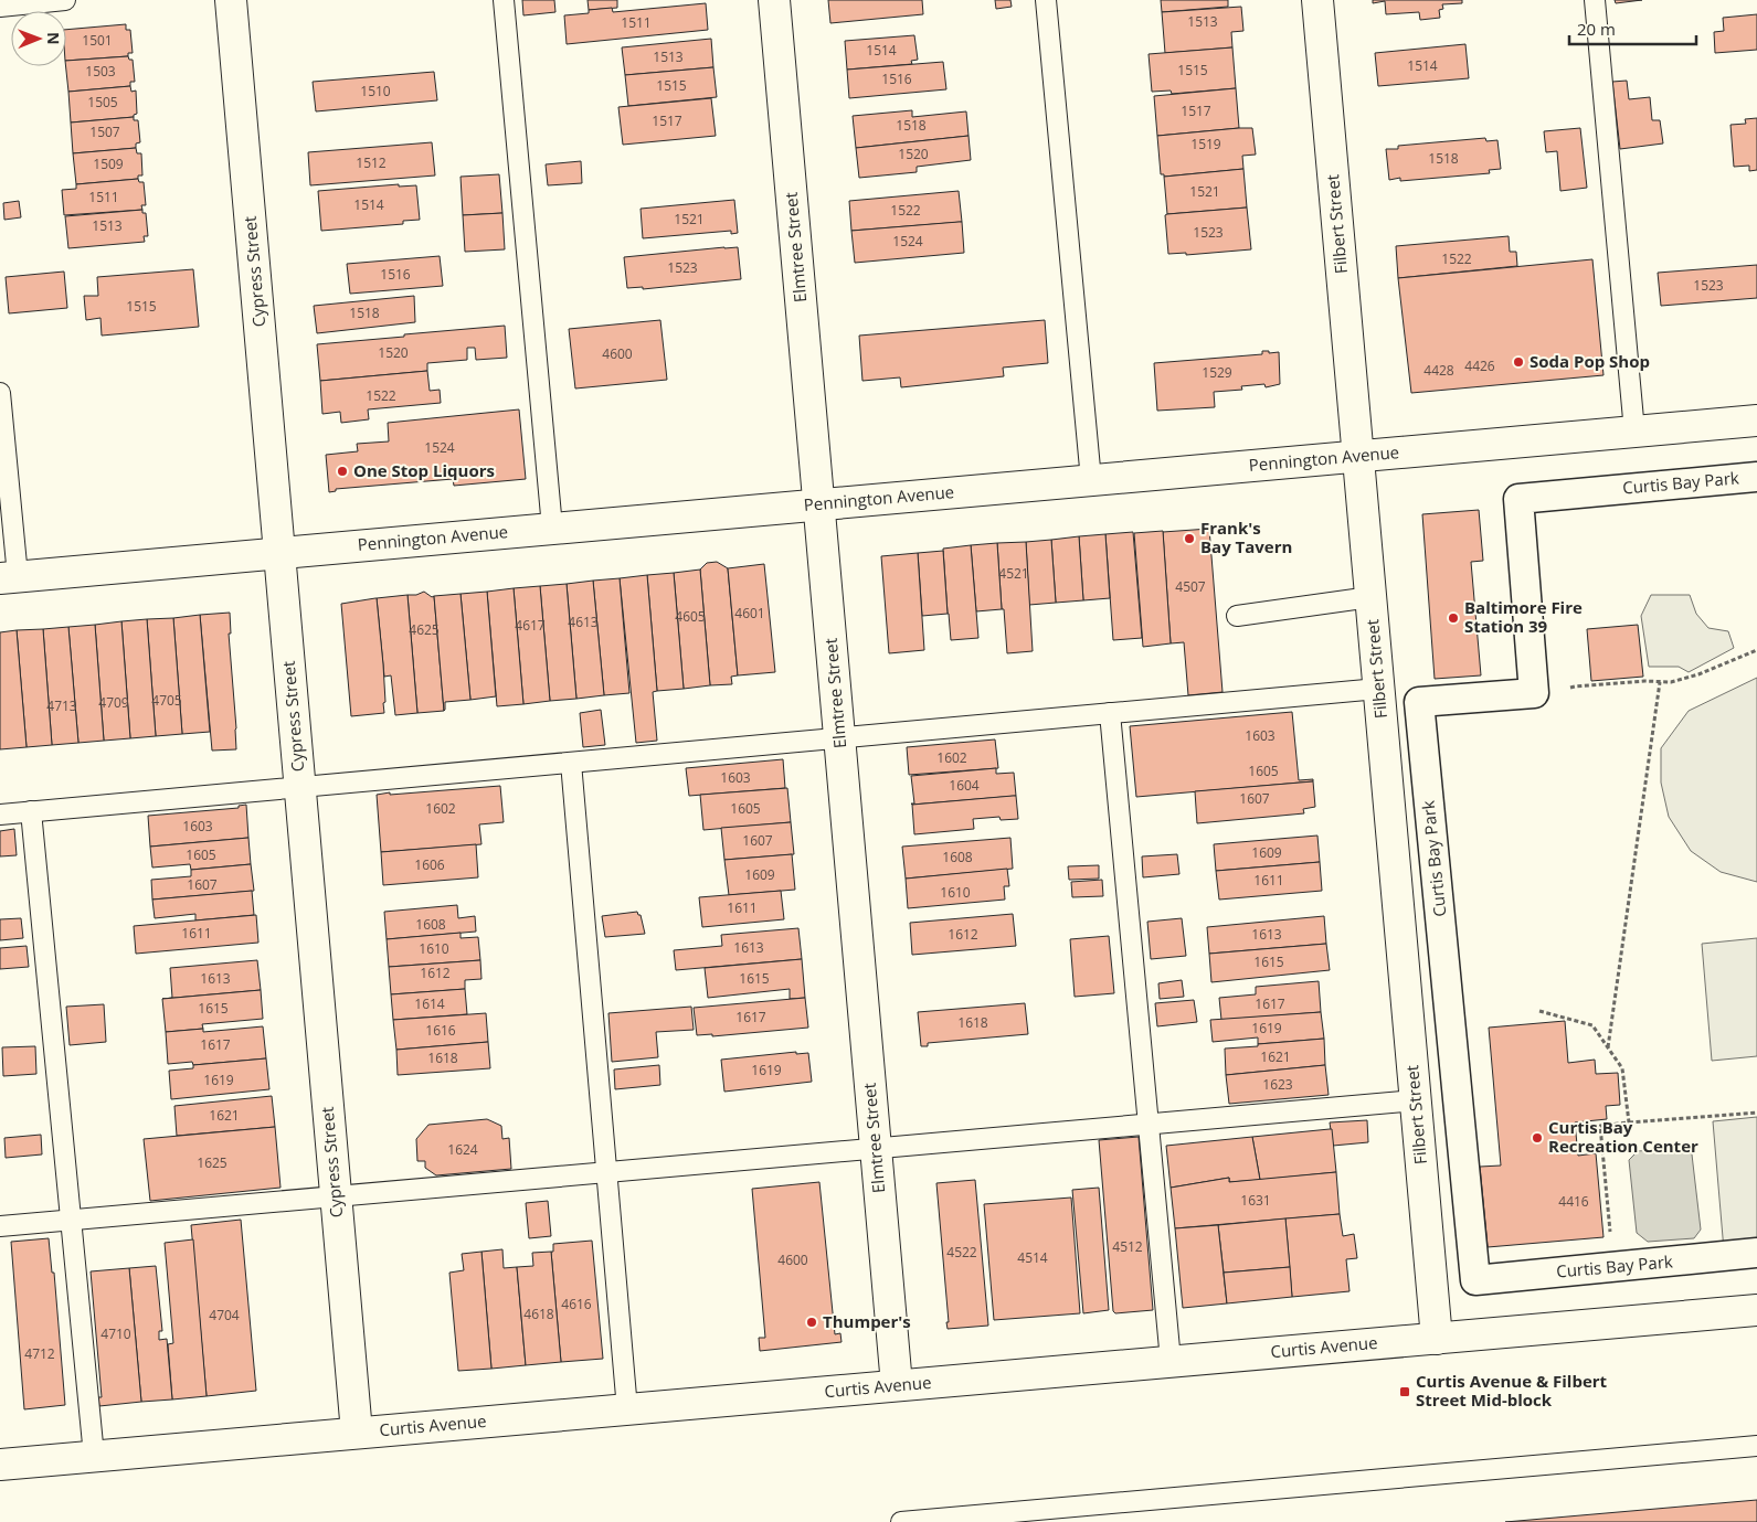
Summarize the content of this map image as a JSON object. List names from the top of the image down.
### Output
{
  "streets": {
    "street": [
      "Filbert Street",
      "Elmtree Street",
      "Cypress Street",
      "Pennington Avenue",
      "Curtis Bay Park",
      "Curtis Avenue"
    ]
  },
  "crossings": [
    ["Filbert Street", "Pennington Avenue"],
    ["Filbert Street", "Curtis Avenue"],
    ["Elmtree Street", "Pennington Avenue"],
    ["Elmtree Street", "Curtis Avenue"],
    ["Cypress Street", "Pennington Avenue"],
    ["Cypress Street", "Curtis Avenue"]
  ],
  "places": {
    "other": [
      "Soda Pop Shop",
      "One Stop Liquors",
      "Frank's Bay Tavern",
      "Baltimore Fire Station 39",
      "Curtis Bay Recreation Center",
      "Thumper's"
    ],
    "transit": ["Curtis Avenue & Filbert Street Mid-block"]
  },
  "house_numbers": [
    "1513",
    "1511",
    "1501",
    "1514",
    "1513",
    "1514",
    "1515",
    "1503",
    "1516",
    "1515",
    "1510",
    "1505",
    "1517",
    "1517",
    "1518",
    "1507",
    "1519",
    "1520",
    "1518",
    "1512",
    "1509",
    "1521",
    "1511",
    "1514",
    "1522",
    "1521",
    "1513",
    "1523",
    "1524",
    "1522",
    "1523",
    "1516",
    "1523",
    "1515",
    "1518",
    "1520",
    "4600",
    "4426",
    "4428",
    "1529",
    "1522",
    "1524",
    "4521",
    "4507",
    "4601",
    "4605",
    "4613",
    "4617",
    "4625",
    "4705",
    "4709",
    "4713",
    "1603",
    "1602",
    "1605",
    "1603",
    "1604",
    "1607",
    "1602",
    "1605",
    "1603",
    "1607",
    "1609",
    "1605",
    "1608",
    "1606",
    "1609",
    "1611",
    "1607",
    "1610",
    "1611",
    "1608",
    "1611",
    "1612",
    "1613",
    "1613",
    "1610",
    "1615",
    "1612",
    "1613",
    "1615",
    "1614",
    "1617",
    "1615",
    "1617",
    "1618",
    "1619",
    "1616",
    "1617",
    "1621",
    "1618",
    "1619",
    "1619",
    "1623",
    "1621",
    "1624",
    "1625",
    "1631",
    "4416",
    "4512",
    "4522",
    "4514",
    "4600",
    "4616",
    "4618",
    "4704",
    "4710",
    "4712"
  ],
  "scale_bar": "20 m",
  "north": "right"
}
